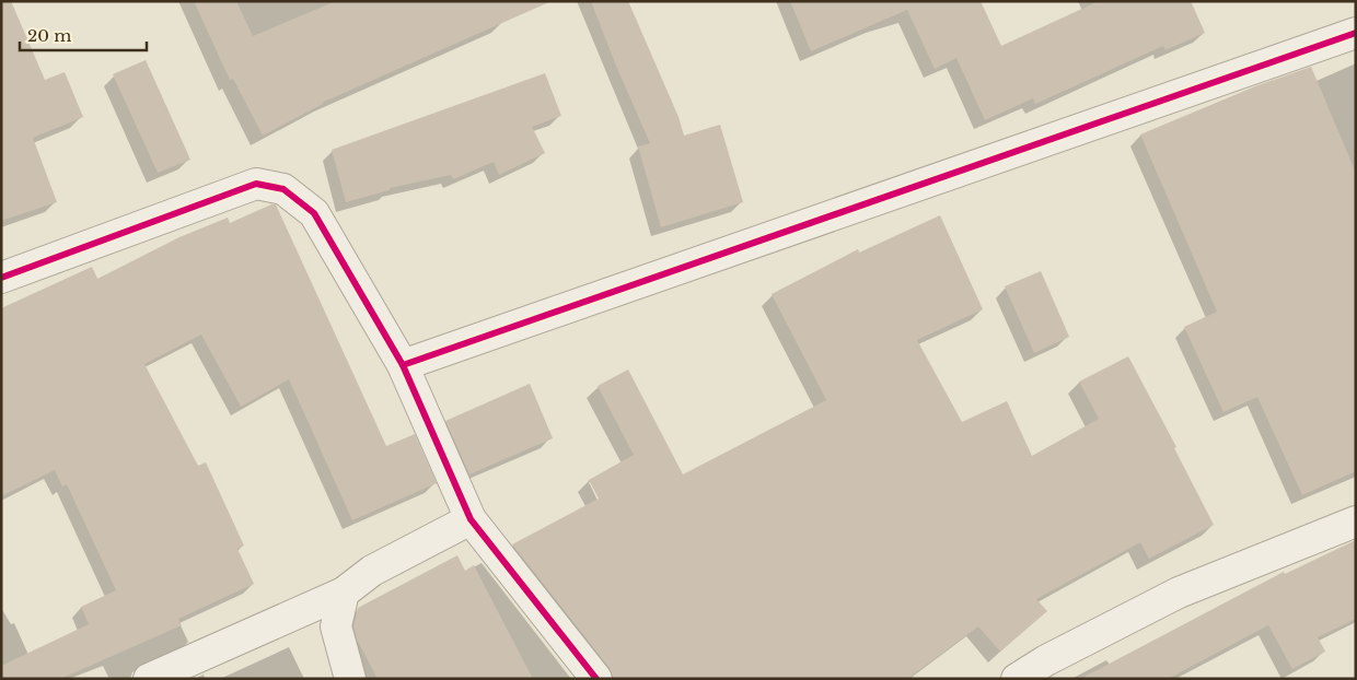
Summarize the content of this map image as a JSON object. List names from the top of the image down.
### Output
{
  "scale_bar": "20 m"
}
